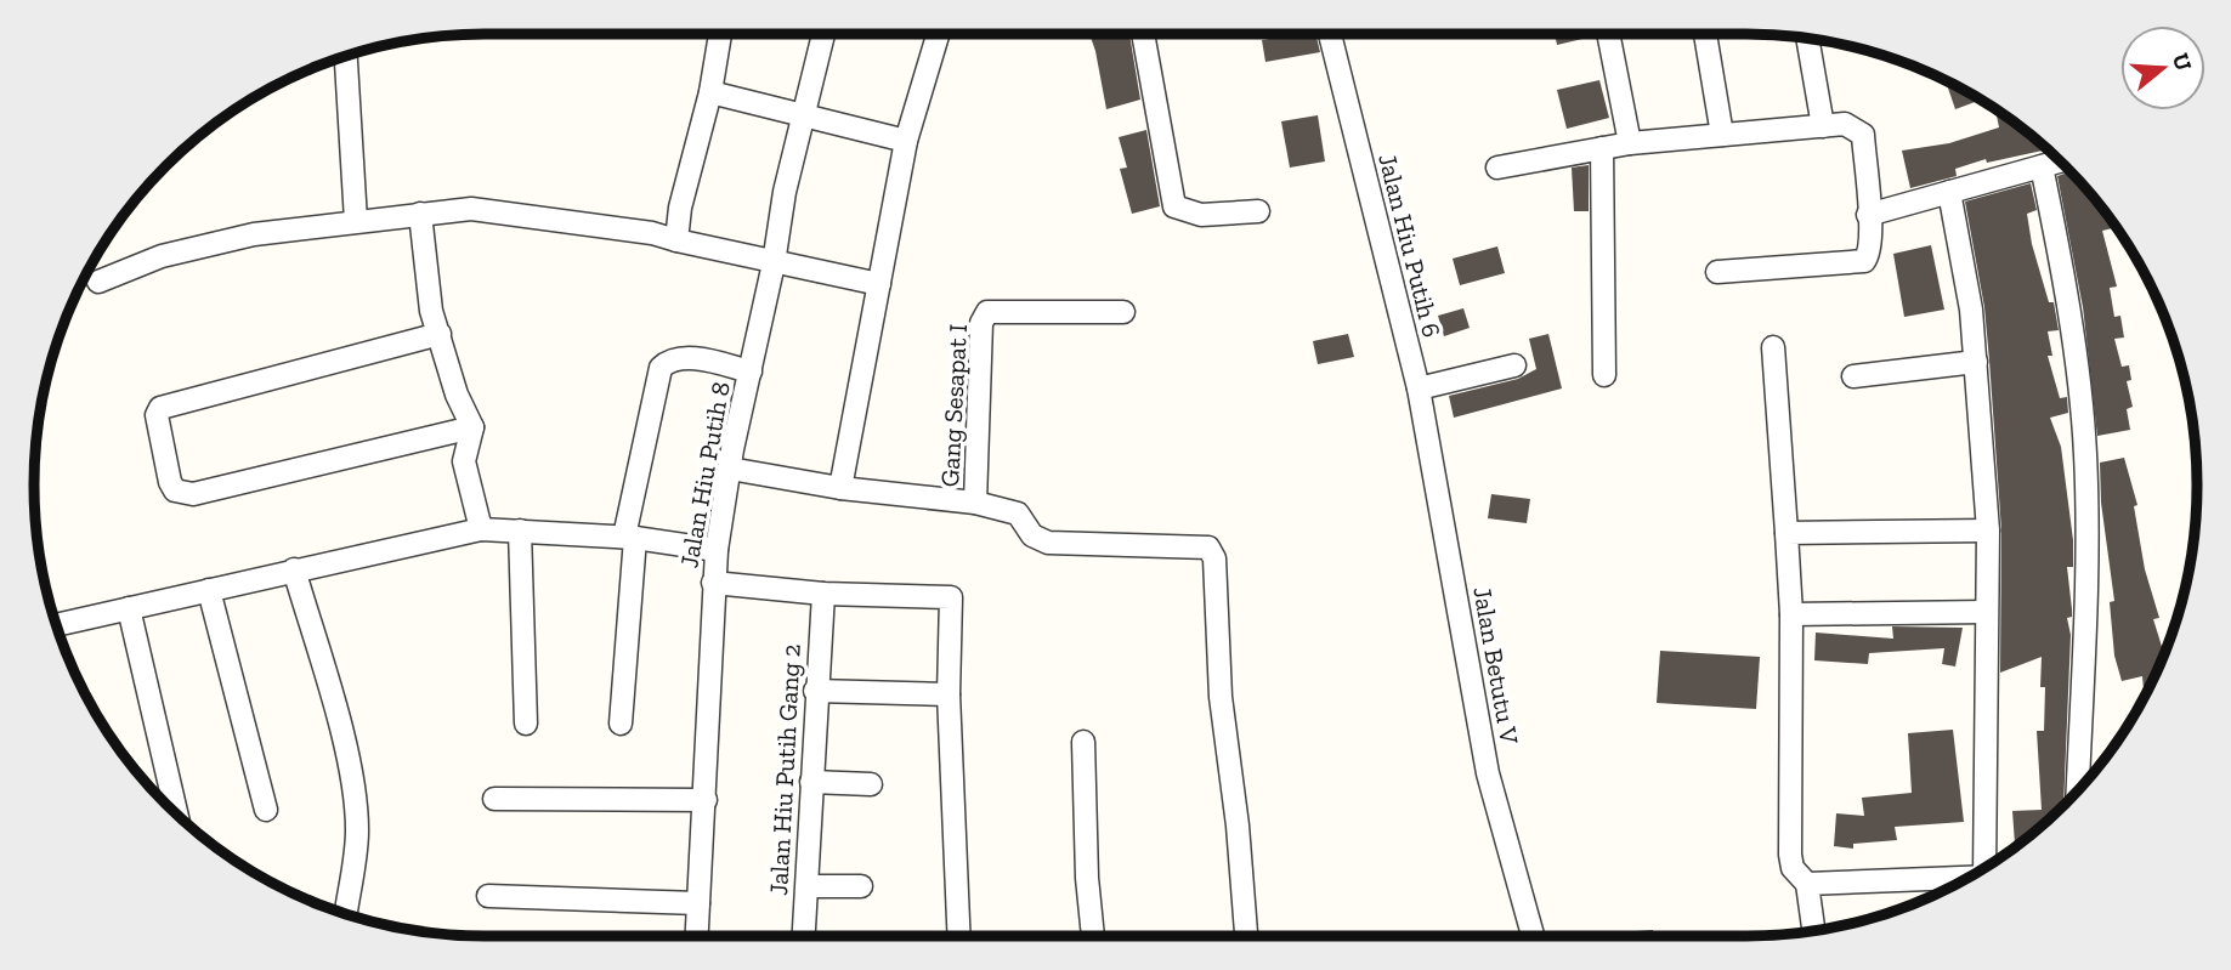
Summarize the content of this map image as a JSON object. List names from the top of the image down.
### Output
{
  "streets": {
    "street": [
      "Jalan Hiu Putih 6",
      "Gang Sesapat I",
      "Jalan Hiu Putih 8",
      "Jalan Betutu V",
      "Jalan Hiu Putih Gang 2"
    ]
  },
  "crossings": [
    ["Jalan Hiu Putih 6", "Jalan Betutu V"]
  ],
  "north": "right"
}
